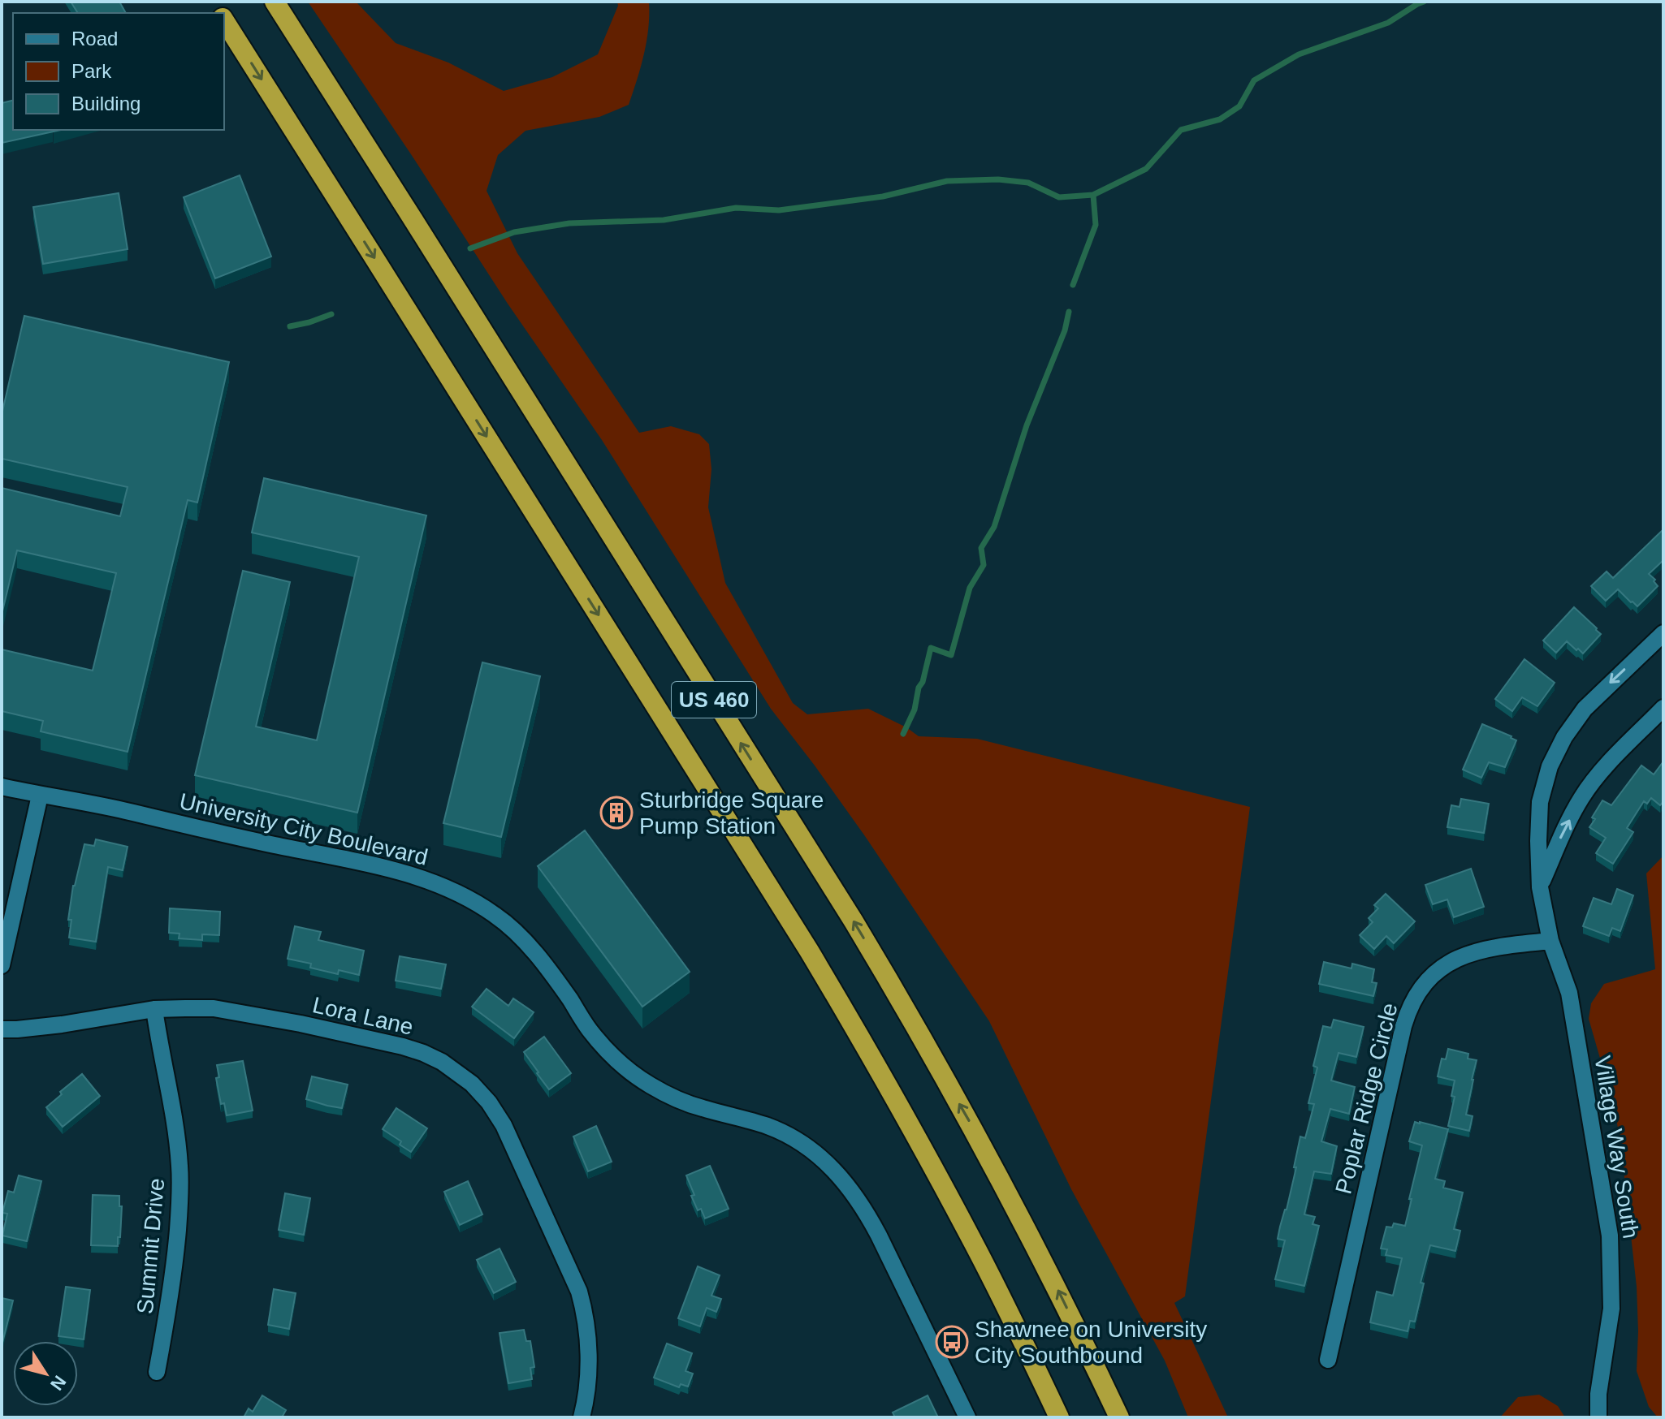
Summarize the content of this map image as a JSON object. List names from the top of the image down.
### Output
{
  "streets": {
    "highway": ["US 460"],
    "street": [
      "University City Boulevard",
      "Lora Lane",
      "Poplar Ridge Circle",
      "Village Way South",
      "Summit Drive"
    ]
  },
  "crossings": [
    ["Lora Lane", "Summit Drive"],
    ["Poplar Ridge Circle", "Village Way South"]
  ],
  "places": {
    "building": ["Sturbridge Square Pump Station"],
    "bus stop": ["Shawnee on University City Southbound"]
  },
  "legend": ["Road", "Park", "Building"],
  "north": "bottom right"
}
